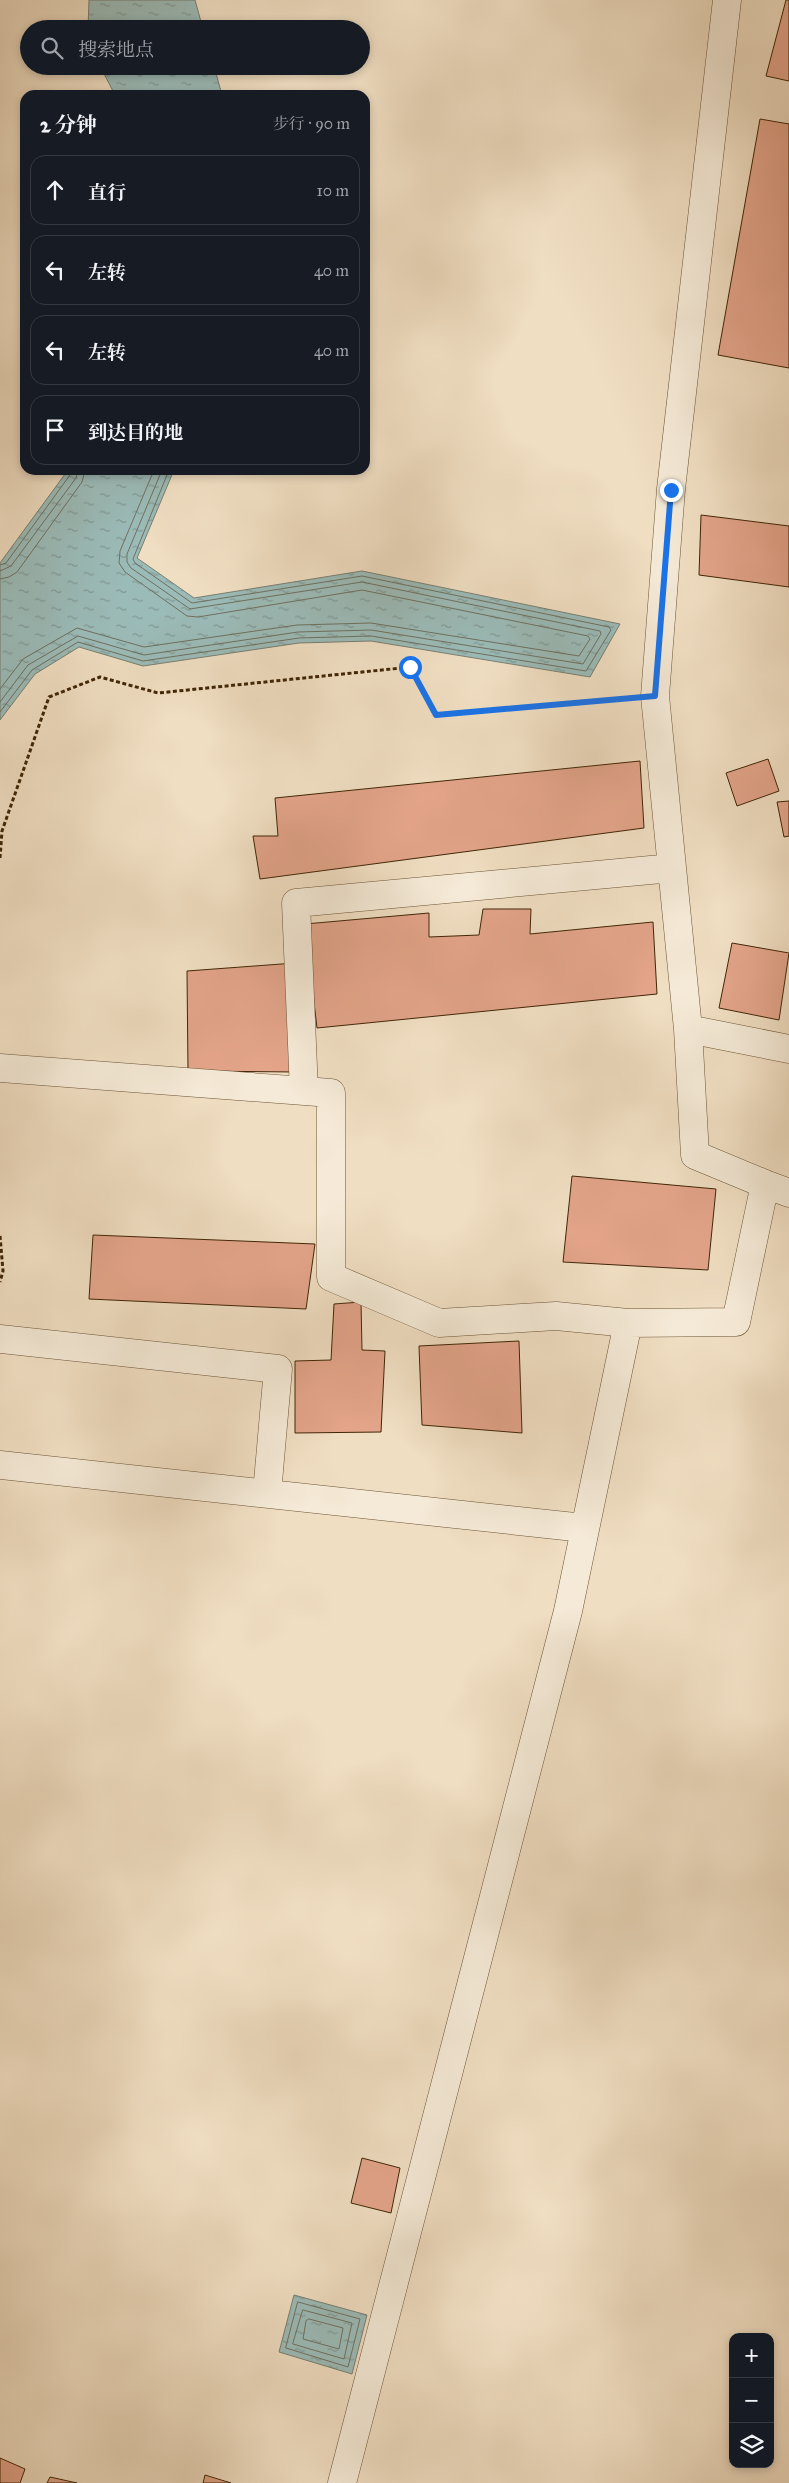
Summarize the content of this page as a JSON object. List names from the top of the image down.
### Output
{
  "page": {
    "search": "搜索地点",
    "heading": ["2 分钟", "步行 · 90 m"],
    "list": [
      ["直行", "10 m"],
      ["左转", "40 m"],
      ["左转", "40 m"],
      "到达目的地"
    ],
    "map_buttons": ["+", "−"]
  }
}
